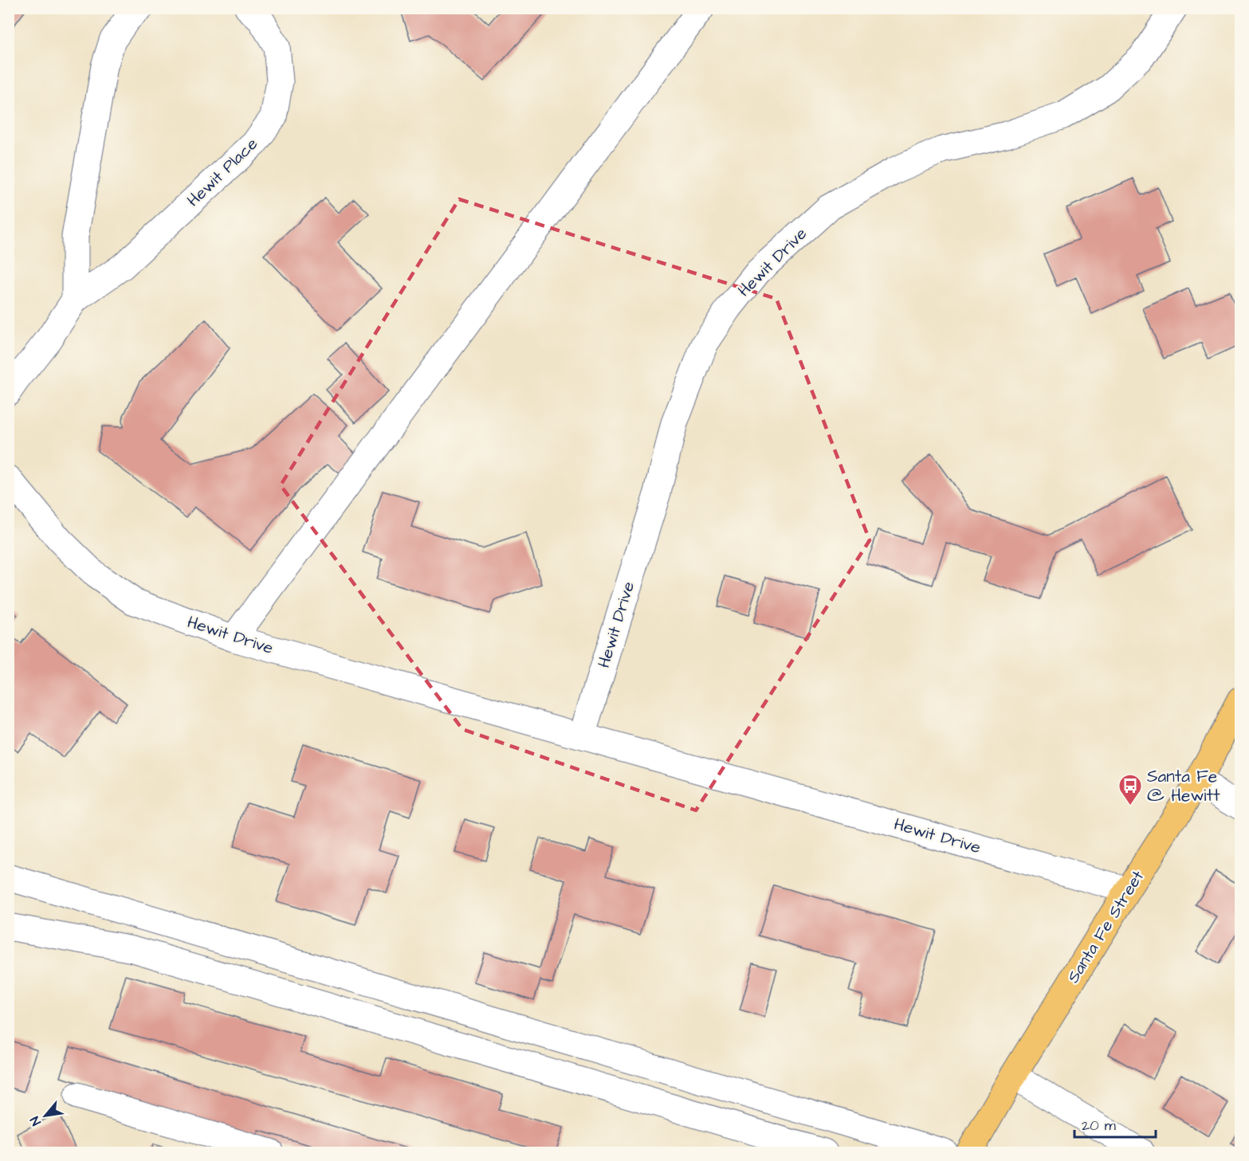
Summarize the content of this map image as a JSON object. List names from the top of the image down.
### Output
{
  "streets": {
    "main road": ["Santa Fe Street"],
    "street": ["Hewit Place", "Hewit Drive"]
  },
  "crossings": [
    ["Hewit Drive", "Santa Fe Street"]
  ],
  "places": {
    "bus stop": ["Santa Fe @ Hewitt"]
  },
  "scale_bar": "20 m",
  "north": "bottom left"
}
